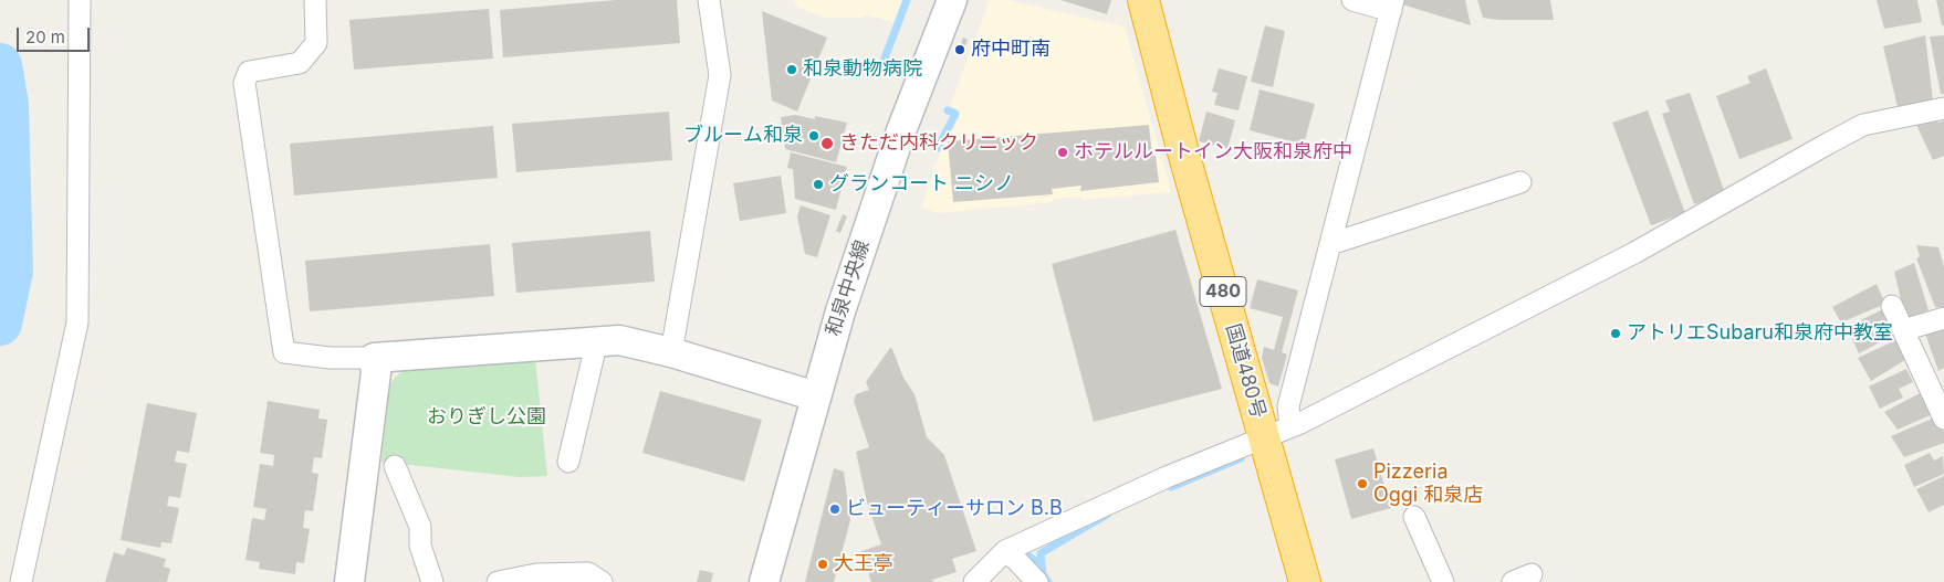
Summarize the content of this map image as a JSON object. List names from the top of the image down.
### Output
{
  "streets": {
    "highway": ["480", "国道480号"],
    "street": ["和泉中央線"]
  },
  "parks": ["おりぎし公園"],
  "places": [
    "府中町南",
    "和泉動物病院",
    "ブルーム和泉",
    "きただ内科クリニック",
    "ホテルルートイン大阪和泉府中",
    "グランコート ニシノ",
    "アトリエSubaru和泉府中教室",
    "Pizzeria Oggi 和泉店",
    "ビューティーサロン B.B",
    "大王亭"
  ],
  "scale_bar": "20 m"
}
